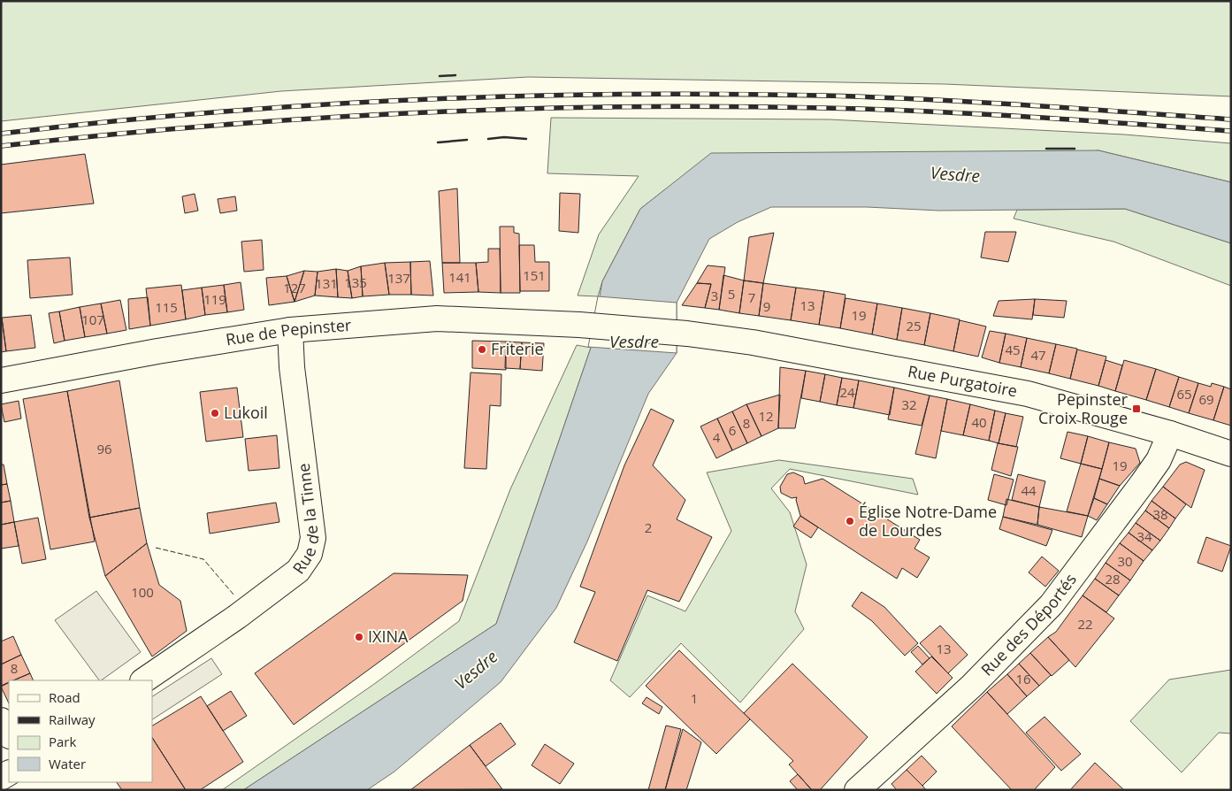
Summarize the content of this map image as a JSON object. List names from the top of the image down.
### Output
{
  "streets": {
    "main road": [
      "Rue de Pepinster",
      "Rue Purgatoire",
      "Rue de la Tinne",
      "Rue des Déportés"
    ]
  },
  "crossings": [
    ["Rue de Pepinster", "Rue Purgatoire"],
    ["Rue de Pepinster", "Rue de la Tinne"],
    ["Rue Purgatoire", "Rue des Déportés"]
  ],
  "water": ["Vesdre"],
  "places": {
    "other": [
      "Friterie",
      "Lukoil",
      "Église Notre-Dame de Lourdes",
      "IXINA"
    ],
    "transit": ["Pepinster Croix Rouge"]
  },
  "house_numbers": [
    "151",
    "141",
    "137",
    "135",
    "131",
    "127",
    "5",
    "3",
    "7",
    "119",
    "13",
    "9",
    "115",
    "19",
    "107",
    "25",
    "45",
    "47",
    "24",
    "65",
    "69",
    "32",
    "12",
    "40",
    "8",
    "6",
    "4",
    "96",
    "19",
    "44",
    "38",
    "2",
    "34",
    "30",
    "28",
    "100",
    "22",
    "13",
    "8",
    "16",
    "1"
  ],
  "legend": [
    "Road",
    "Railway",
    "Park",
    "Water"
  ]
}
